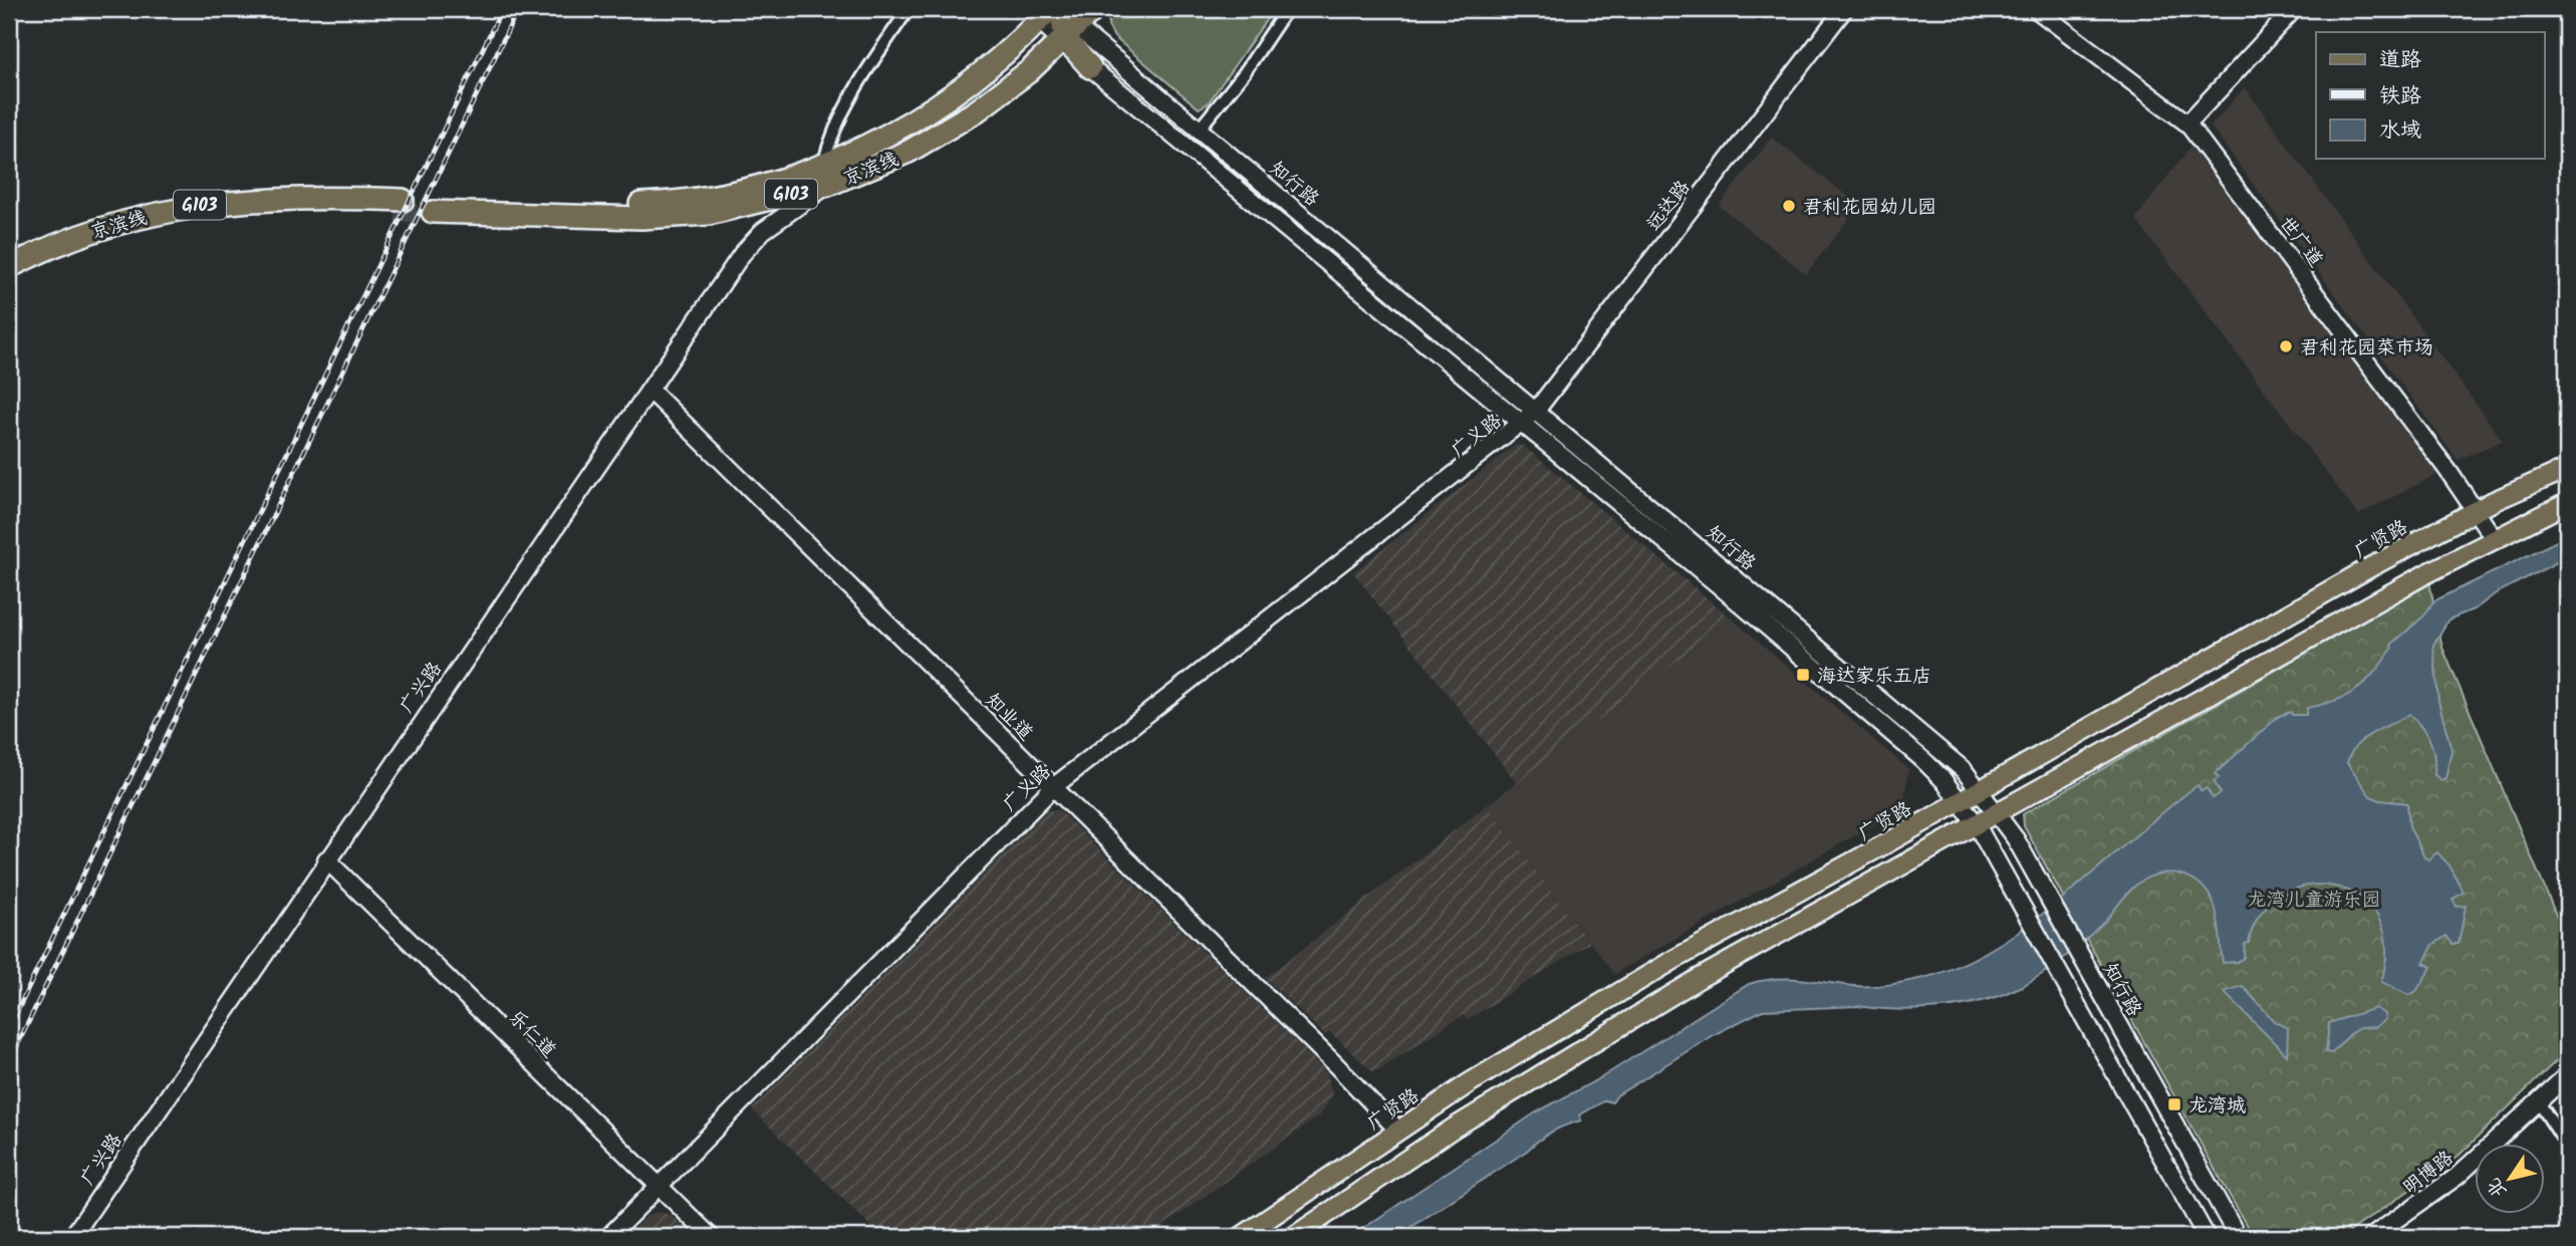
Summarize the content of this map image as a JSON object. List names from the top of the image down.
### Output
{
  "streets": {
    "highway": ["京滨线", "G103"],
    "main road": ["广贤路"],
    "street": [
      "知行路",
      "远达路",
      "世广道",
      "广义路",
      "广兴路",
      "知业道",
      "乐仁道",
      "明博路"
    ]
  },
  "crossings": [
    ["京滨线", "广兴路"],
    ["知行路", "远达路"],
    ["知行路", "广义路"],
    ["知行路", "广贤路"],
    ["远达路", "广义路"],
    ["世广道", "广贤路"],
    ["广义路", "知业道"],
    ["广义路", "乐仁道"],
    ["广贤路", "知业道"],
    ["广兴路", "知业道"],
    ["广兴路", "乐仁道"]
  ],
  "parks": ["龙湾儿童游乐园"],
  "places": {
    "other": ["君利花园幼儿园", "君利花园菜市场"],
    "transit": ["海达家乐五店", "龙湾城"]
  },
  "legend": ["道路", "铁路", "水域"],
  "north": "bottom left"
}
